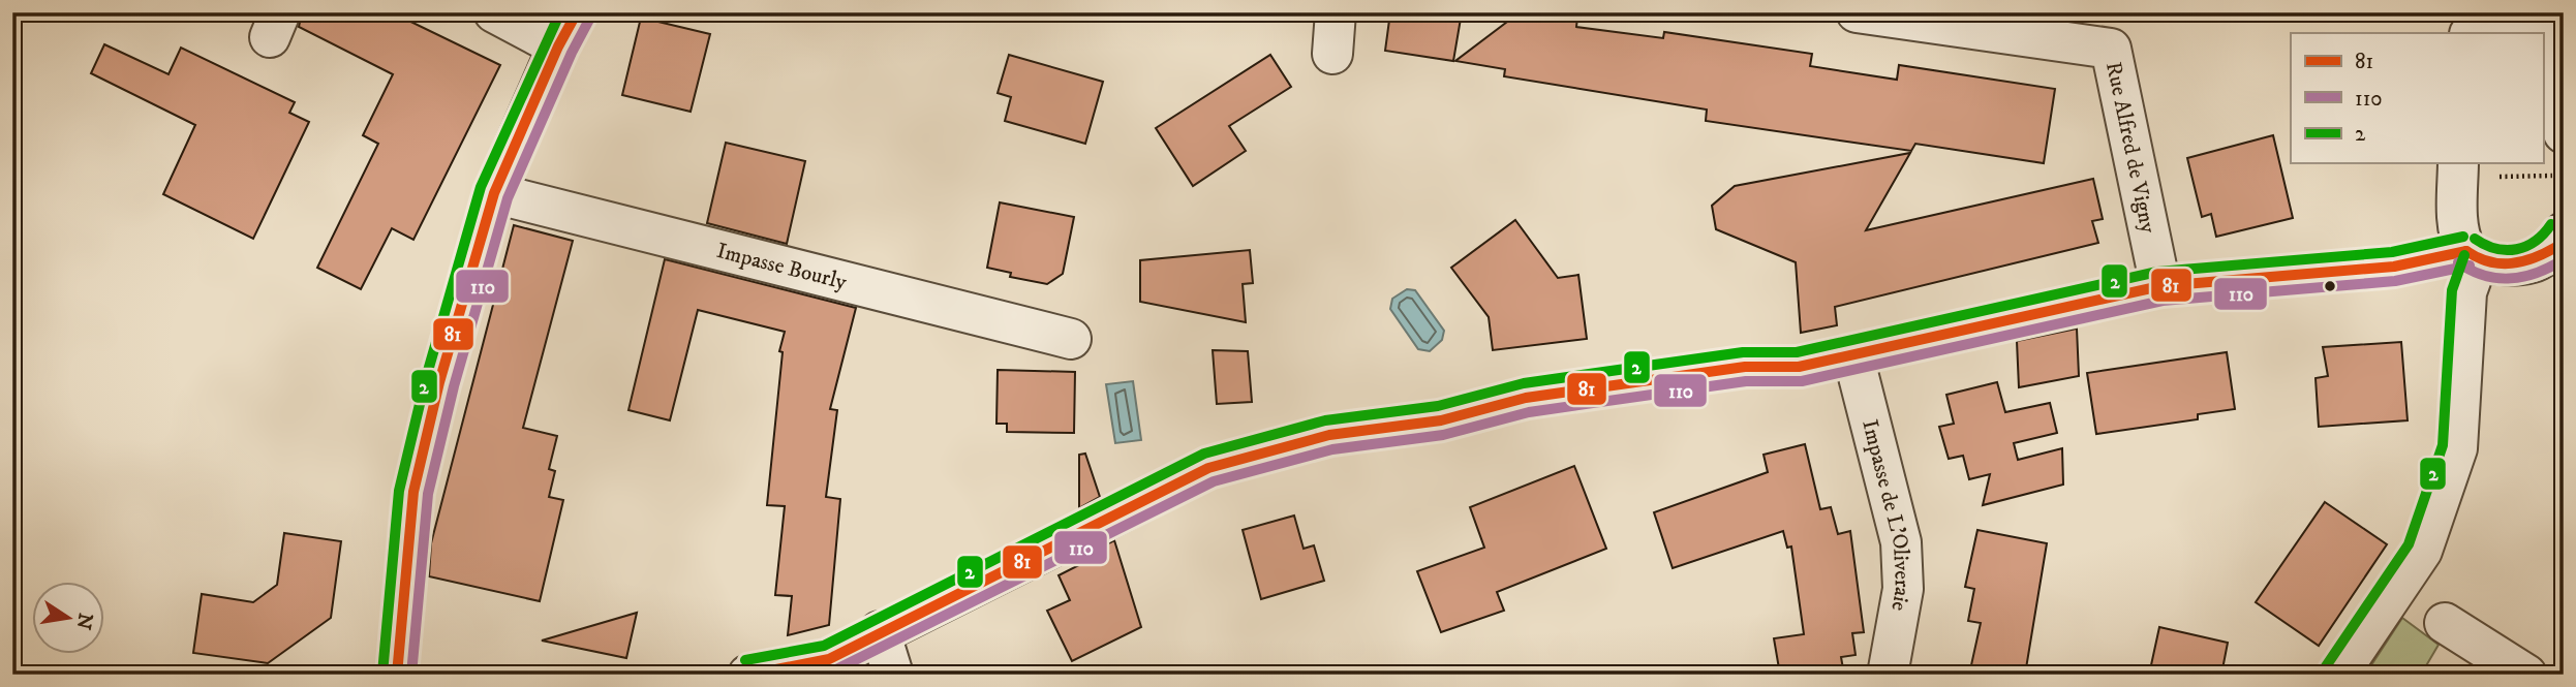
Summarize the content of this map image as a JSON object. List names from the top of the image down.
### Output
{
  "streets": {
    "street": ["Rue Alfred de Vigny", "Impasse Bourly", "Impasse de L'Oliveraie"]
  },
  "lines": ["transit line 81", "transit line 2", "transit line 110"],
  "legend": ["81", "110", "2"],
  "north": "right"
}
